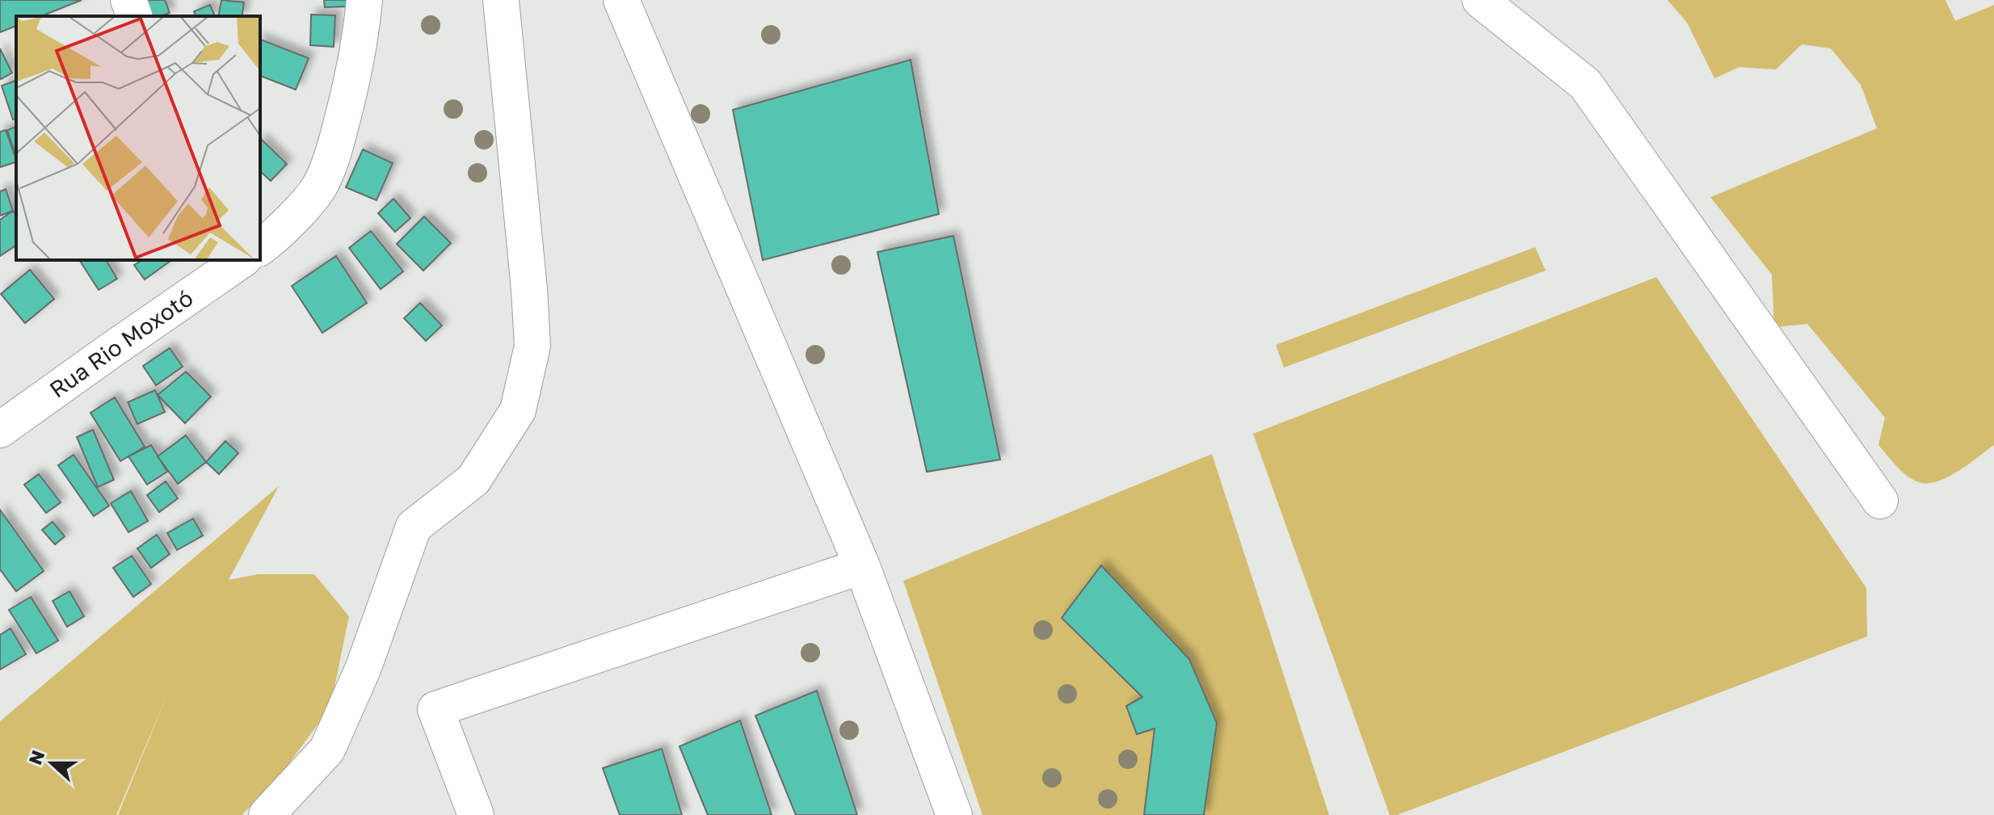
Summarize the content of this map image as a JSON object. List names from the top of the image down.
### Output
{
  "streets": {
    "street": ["Rua Rio Moxotó"]
  },
  "north": "left"
}
